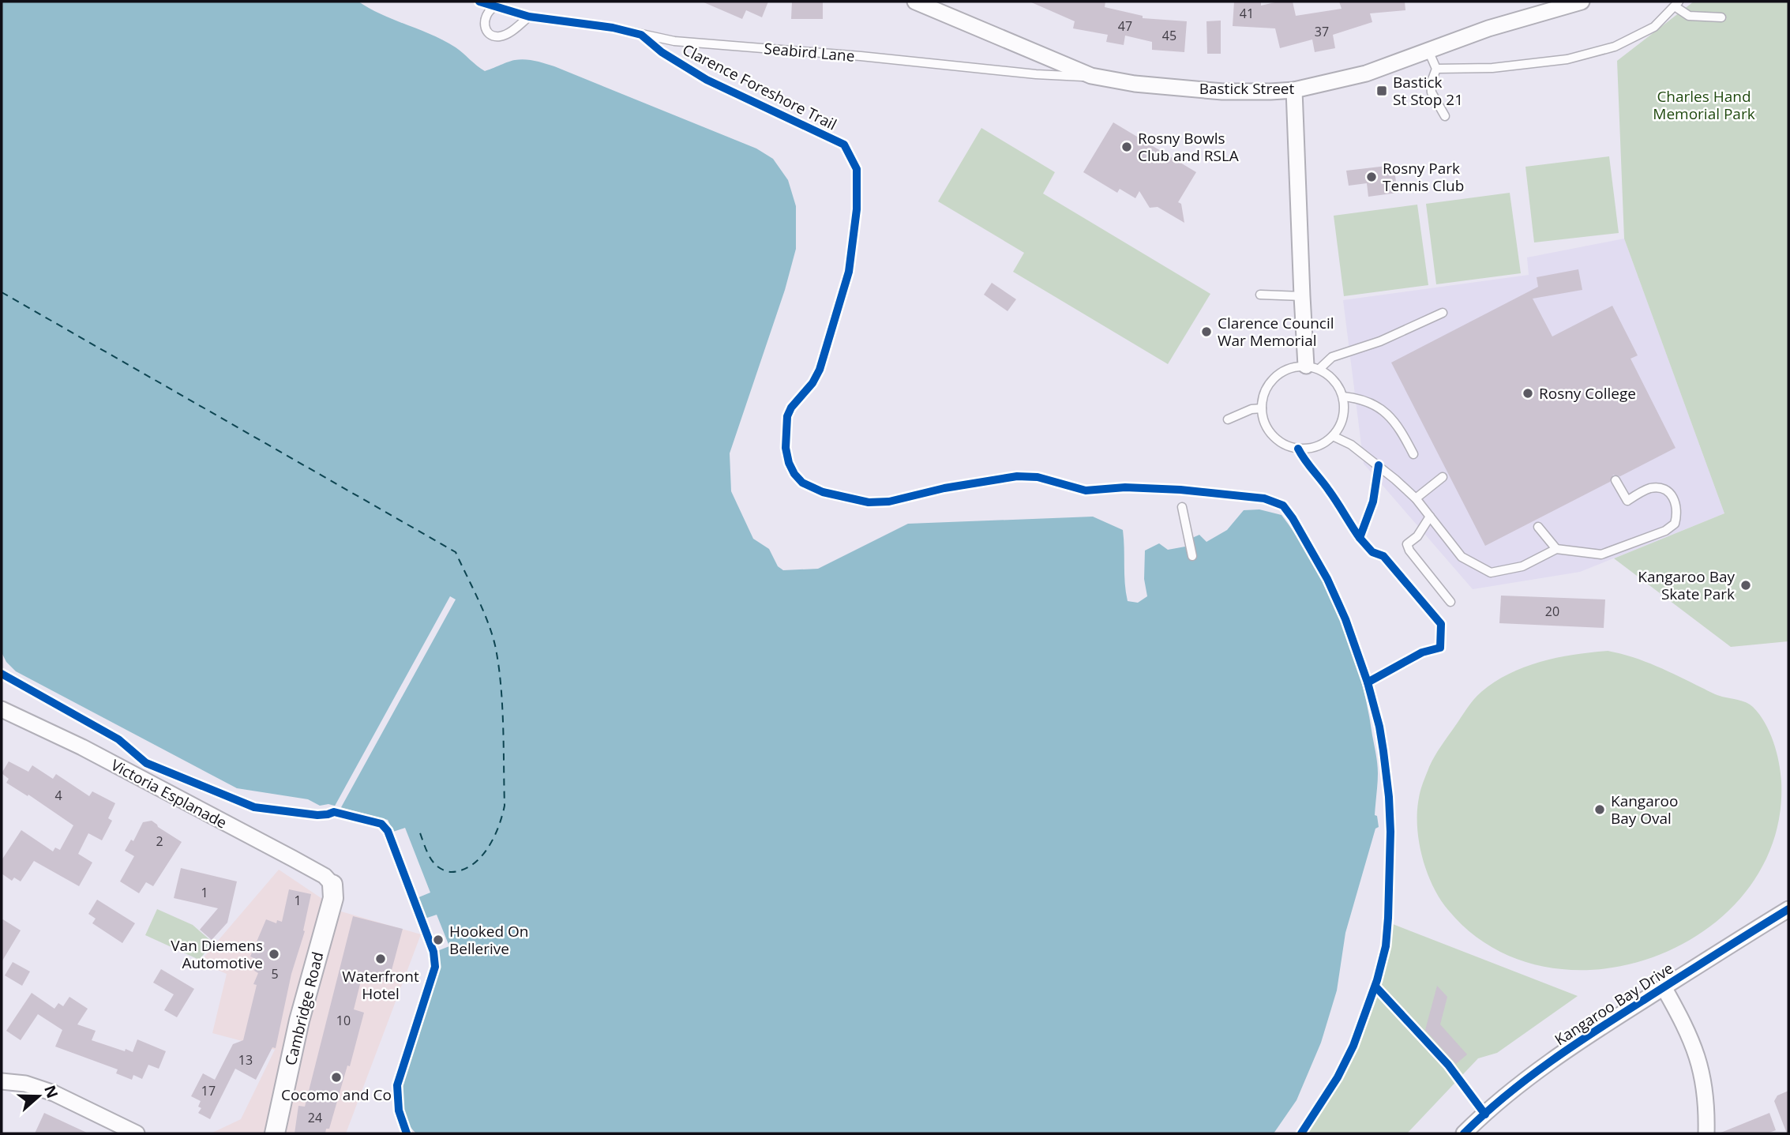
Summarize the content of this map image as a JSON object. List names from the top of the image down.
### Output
{
  "streets": {
    "street": [
      "Bastick Street",
      "Victoria Esplanade",
      "Kangaroo Bay Drive",
      "Cambridge Road"
    ],
    "lane": ["Seabird Lane"],
    "cycle path": ["Clarence Foreshore Trail"]
  },
  "crossings": [
    ["Seabird Lane", "Bastick Street"],
    ["Victoria Esplanade", "Cambridge Road"]
  ],
  "parks": ["Charles Hand Memorial Park"],
  "places": {
    "transit": ["Bastick St Stop 21"],
    "other": [
      "Rosny Bowls Club and RSLA",
      "Rosny Park Tennis Club",
      "Clarence Council War Memorial",
      "Rosny College",
      "Kangaroo Bay Skate Park",
      "Kangaroo Bay Oval",
      "Hooked On Bellerive",
      "Van Diemens Automotive",
      "Waterfront Hotel",
      "Cocomo and Co"
    ]
  },
  "house_numbers": [
    "41",
    "47",
    "37",
    "45",
    "20",
    "4",
    "2",
    "1",
    "1",
    "5",
    "10",
    "13",
    "17",
    "24"
  ],
  "north": "right"
}
